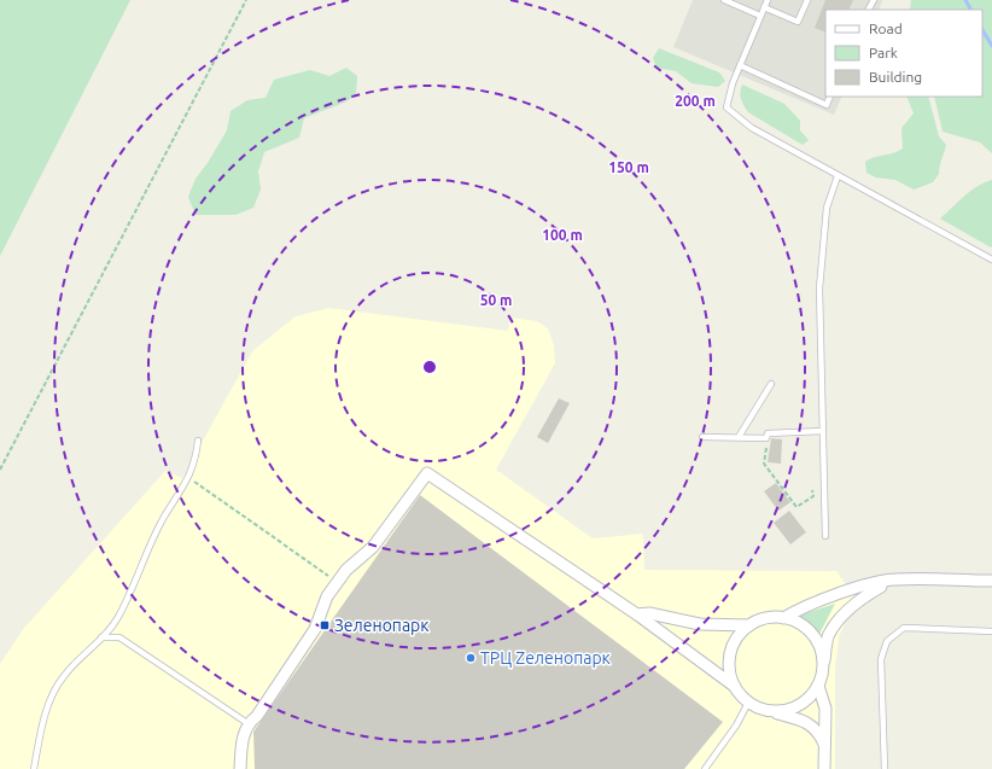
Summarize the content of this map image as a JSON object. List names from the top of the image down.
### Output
{
  "places": {
    "transit": ["Зеленопарк"],
    "other": ["ТРЦ Zеленопарк"]
  },
  "legend": ["Road", "Park", "Building"],
  "rings": [
    "200 m",
    "150 m",
    "100 m",
    "50 m"
  ]
}
